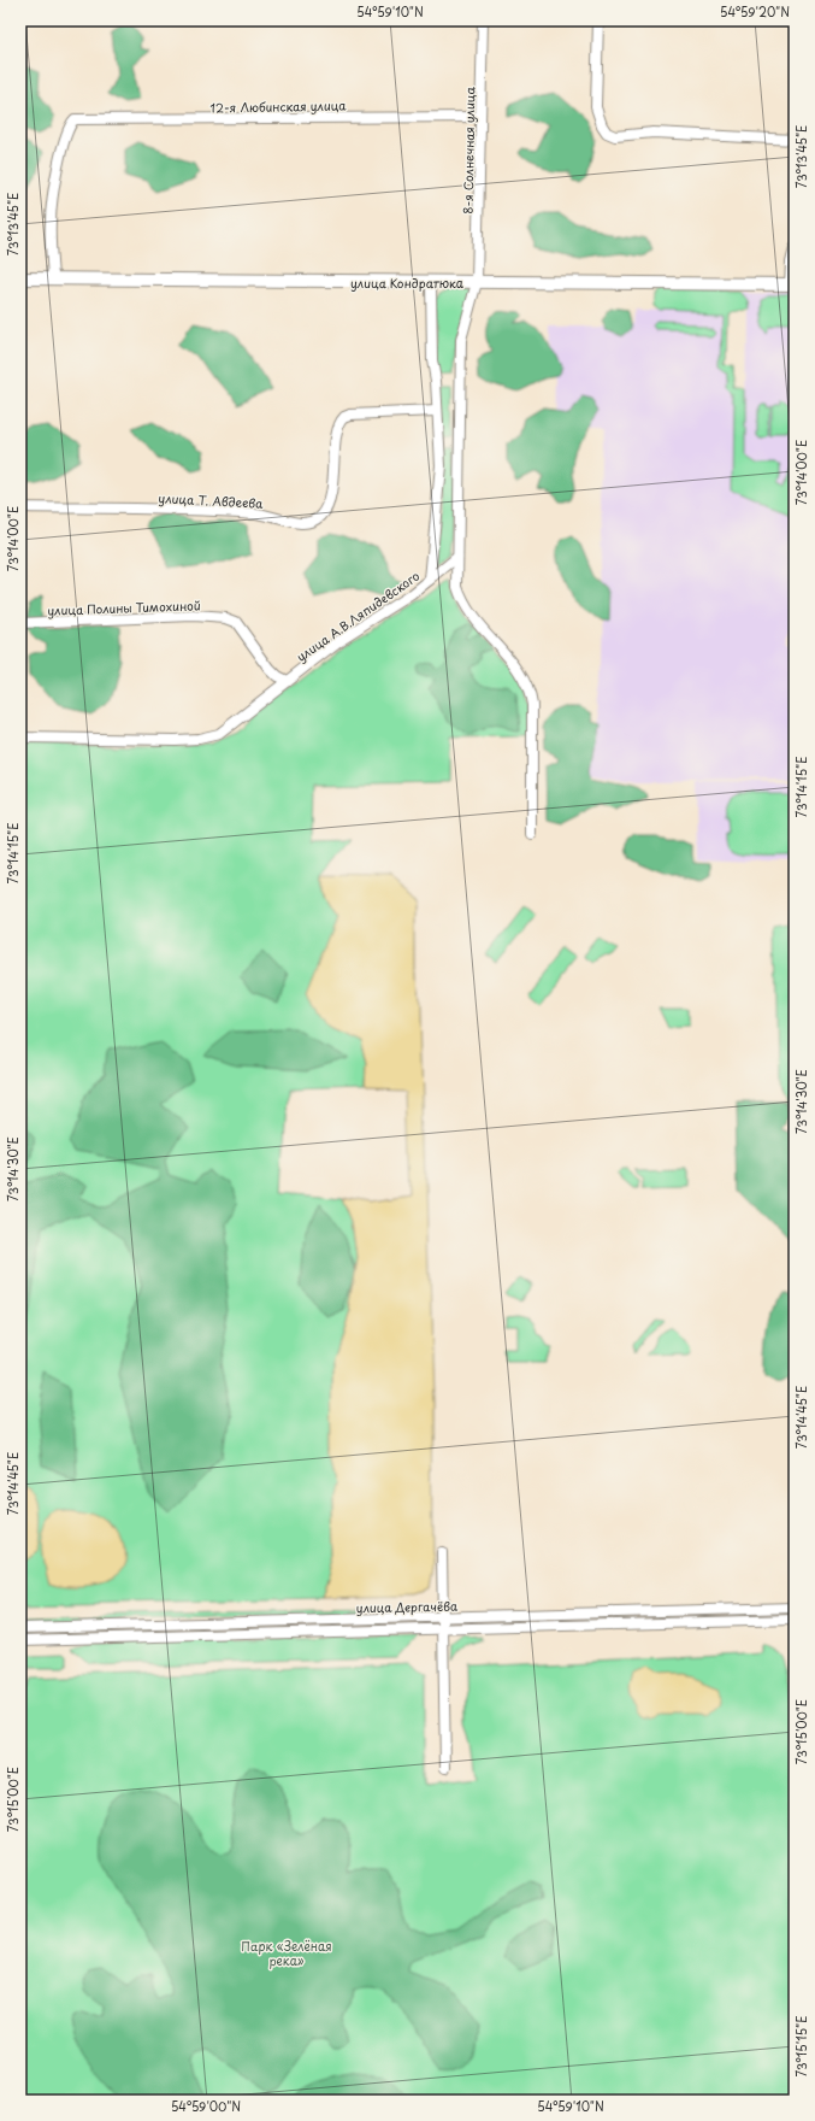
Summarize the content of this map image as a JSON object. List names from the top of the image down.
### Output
{
  "streets": {
    "main road": ["улица Кондратюка"],
    "street": [
      "12-я Любинская улица",
      "8-я Солнечная улица",
      "улица Т. Авдеева",
      "улица Полины Тимохиной",
      "улица А.В.Ляпидевского",
      "улица Дергачёва"
    ]
  },
  "crossings": [
    ["12-я Любинская улица", "8-я Солнечная улица"],
    ["12-я Любинская улица", "улица Кондратюка"],
    ["8-я Солнечная улица", "улица Кондратюка"],
    ["улица Кондратюка", "улица А.В.Ляпидевского"],
    ["улица Т. Авдеева", "улица А.В.Ляпидевского"],
    ["улица Полины Тимохиной", "улица А.В.Ляпидевского"]
  ],
  "parks": ["Парк «Зелёная река»"],
  "coordinates": [
    "54°59'10\"N",
    "54°59'20\"N",
    "73°13'45\"E",
    "73°14'00\"E",
    "73°14'15\"E",
    "73°14'30\"E",
    "73°14'45\"E",
    "73°15'00\"E",
    "73°15'15\"E",
    "54°59'00\"N"
  ]
}
